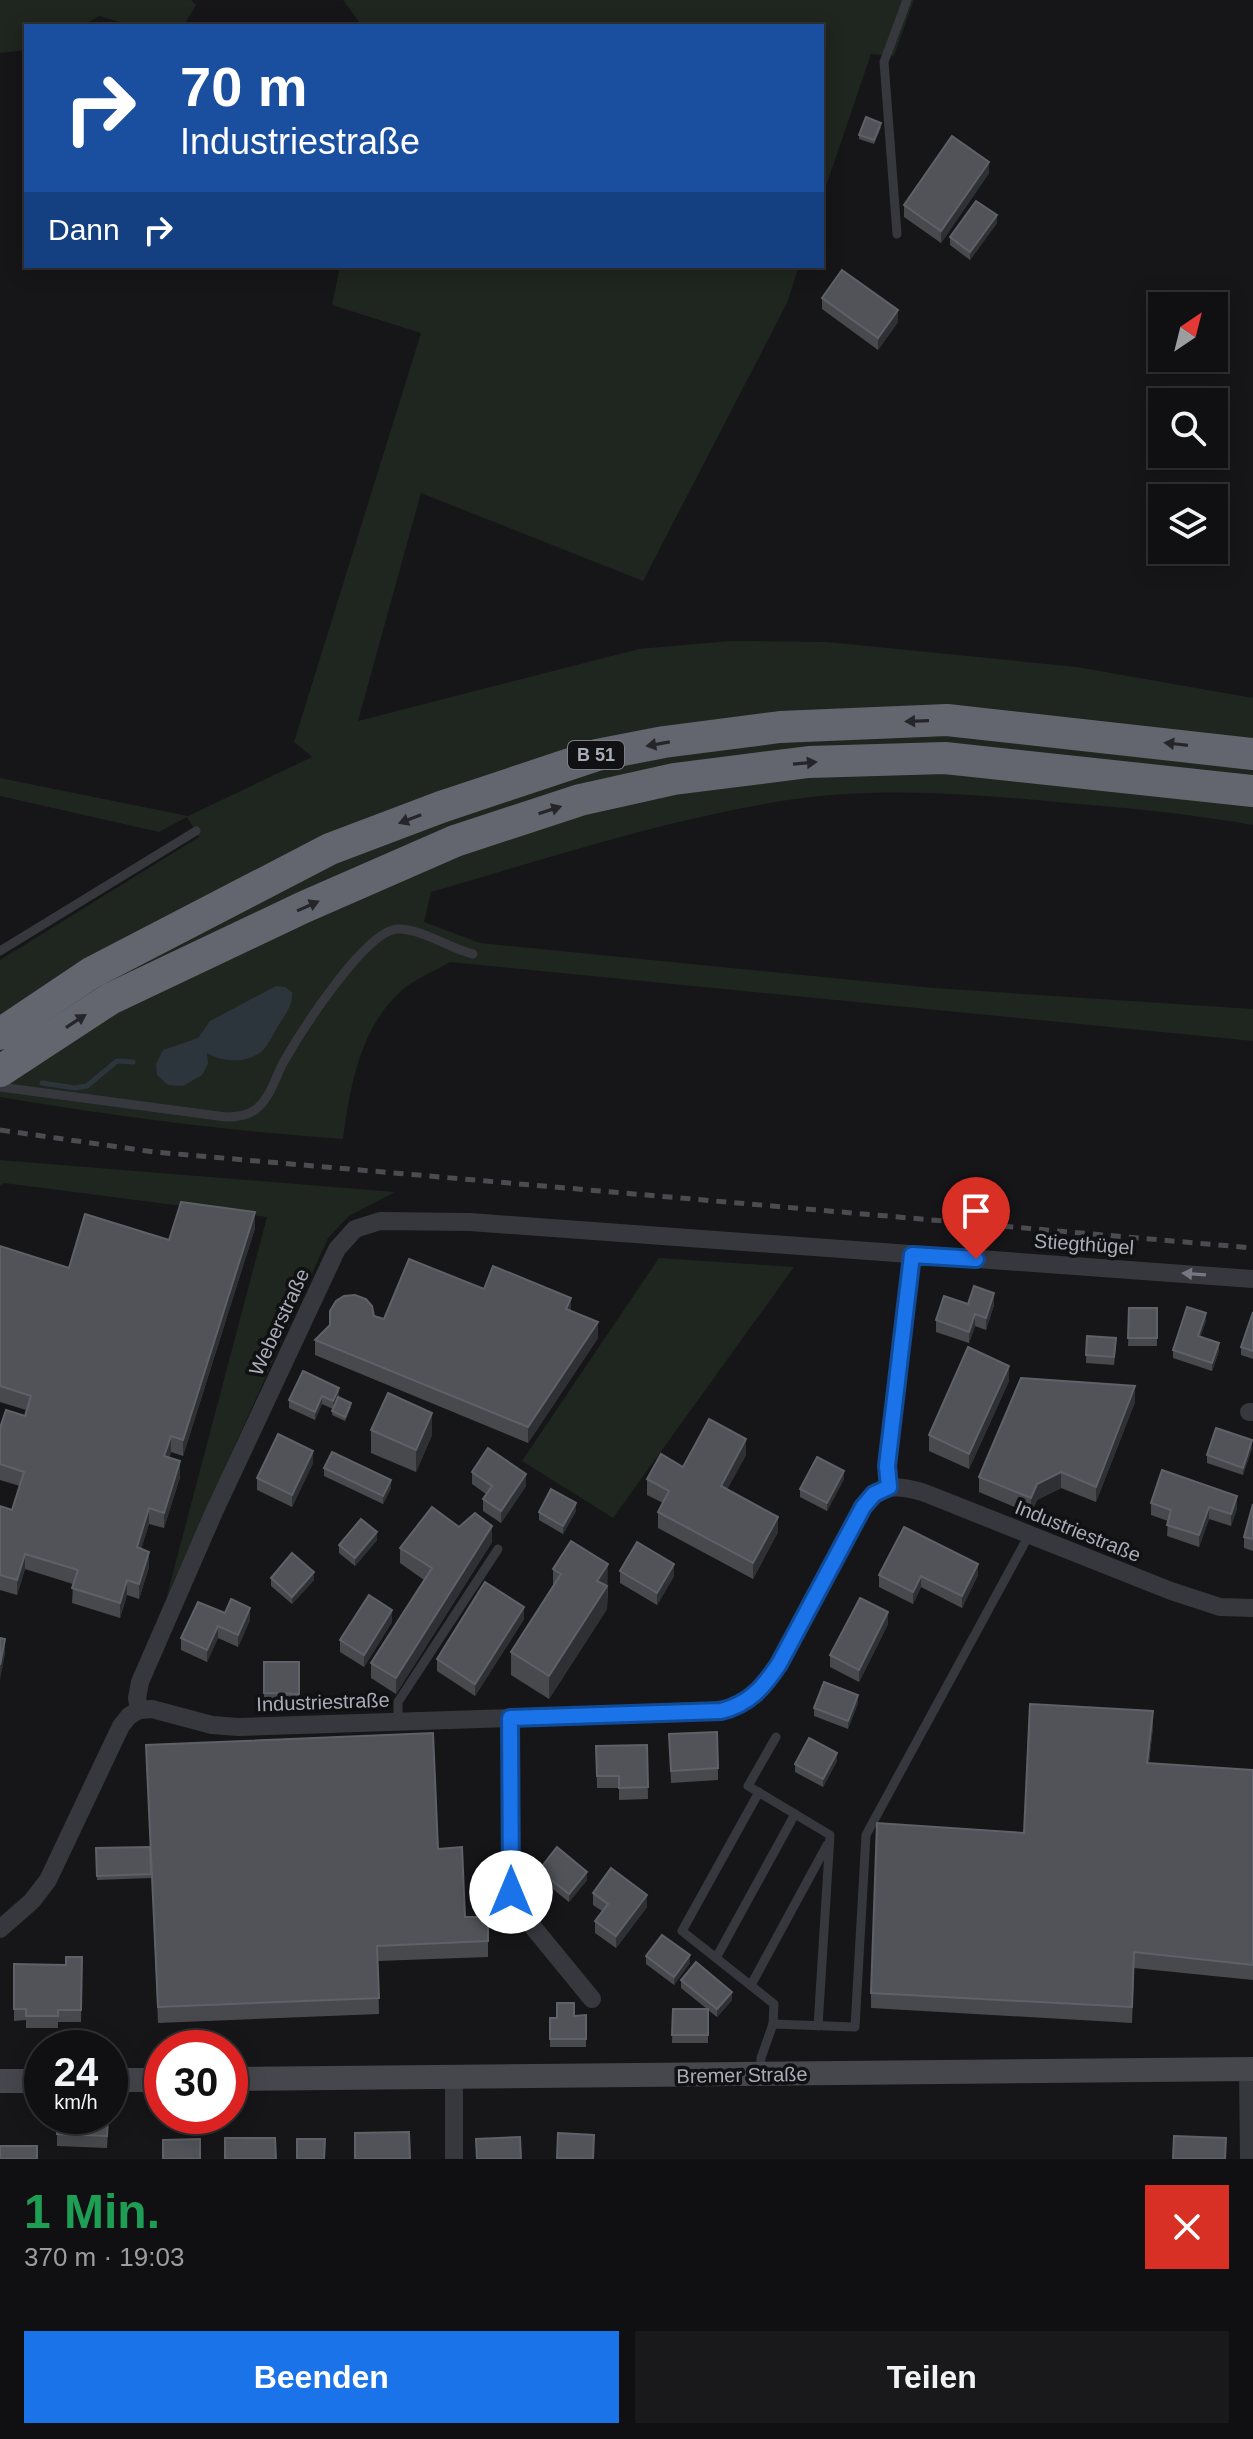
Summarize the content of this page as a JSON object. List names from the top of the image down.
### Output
{
  "streets": {
    "highway": ["B 51"],
    "street": [
      "Stiegthügel",
      "Weberstraße",
      "Industriestraße",
      "Bremer Straße"
    ]
  },
  "crossings": [
    ["Stiegthügel", "Weberstraße"],
    ["Weberstraße", "Industriestraße"]
  ],
  "one_way": ["Stiegthügel"],
  "north": "top right",
  "page": {
    "turn": ["70 m", "Industriestraße"],
    "then": "Dann",
    "speed": "24 km/h",
    "limit": "30",
    "heading": ["1 Min.", "370 m · 19:03"],
    "buttons": ["Beenden", "Teilen"]
  }
}
